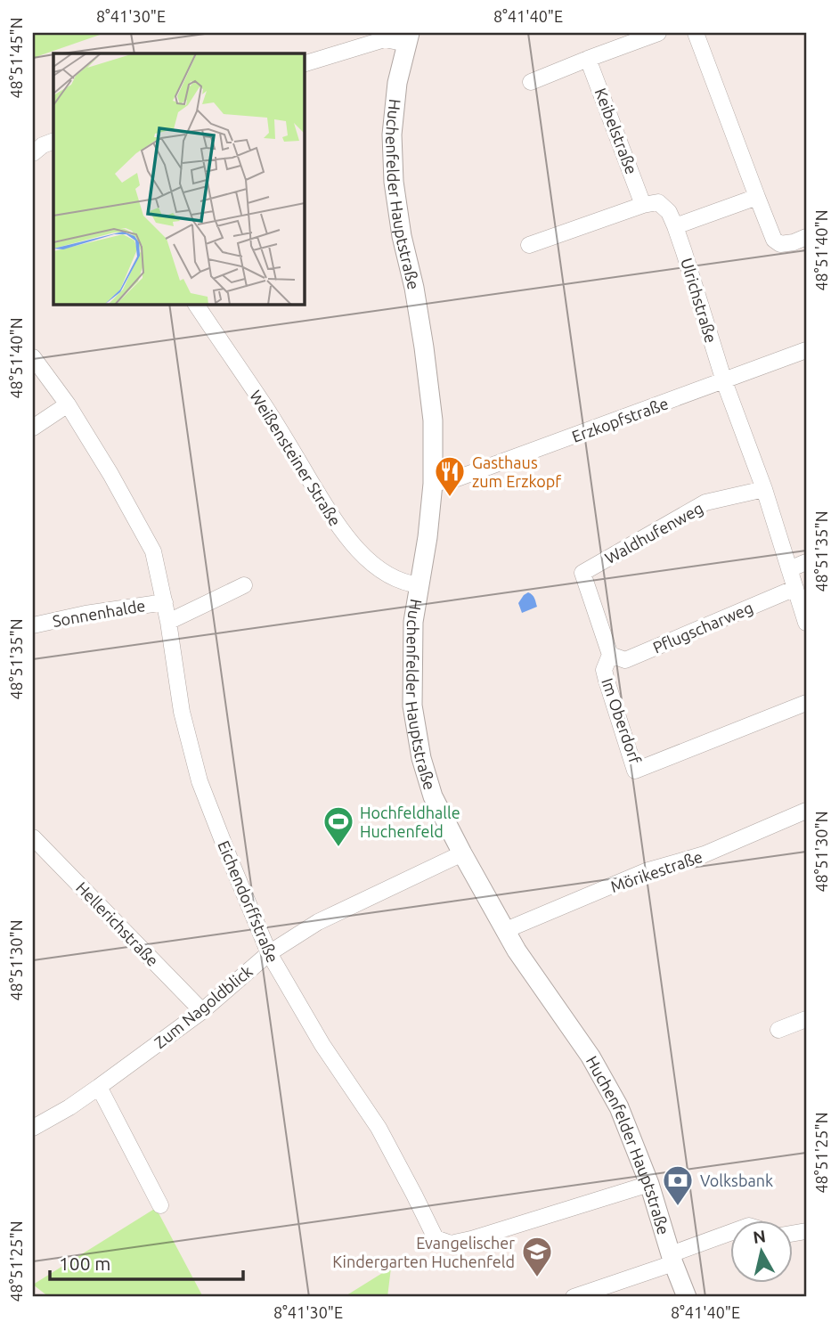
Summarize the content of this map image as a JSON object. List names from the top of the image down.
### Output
{
  "streets": {
    "main road": ["Huchenfelder Hauptstraße"],
    "street": [
      "Keibelstraße",
      "Ulrichstraße",
      "Erzkopfstraße",
      "Weißensteiner Straße",
      "Waldhufenweg",
      "Sonnenhalde",
      "Pflugscharweg",
      "Im Oberdorf",
      "Mörikestraße",
      "Eichendorffstraße",
      "Hellerichstraße",
      "Zum Nagoldblick"
    ]
  },
  "crossings": [
    ["Huchenfelder Hauptstraße", "Erzkopfstraße"],
    ["Huchenfelder Hauptstraße", "Weißensteiner Straße"],
    ["Huchenfelder Hauptstraße", "Mörikestraße"],
    ["Huchenfelder Hauptstraße", "Eichendorffstraße"],
    ["Huchenfelder Hauptstraße", "Zum Nagoldblick"],
    ["Ulrichstraße", "Erzkopfstraße"],
    ["Ulrichstraße", "Waldhufenweg"],
    ["Ulrichstraße", "Pflugscharweg"],
    ["Waldhufenweg", "Im Oberdorf"],
    ["Sonnenhalde", "Eichendorffstraße"],
    ["Pflugscharweg", "Im Oberdorf"],
    ["Eichendorffstraße", "Zum Nagoldblick"],
    ["Hellerichstraße", "Zum Nagoldblick"]
  ],
  "places": {
    "restaurant": ["Gasthaus zum Erzkopf"],
    "sports": ["Hochfeldhalle Huchenfeld"],
    "bank": ["Volksbank"],
    "school or university": ["Evangelischer Kindergarten Huchenfeld"]
  },
  "scale_bar": "100 m",
  "north": "top",
  "coordinates": [
    "8°41'30\"E",
    "8°41'40\"E",
    "48°51'45\"N",
    "48°51'40\"N",
    "48°51'35\"N",
    "48°51'30\"N",
    "48°51'25\"N"
  ]
}
